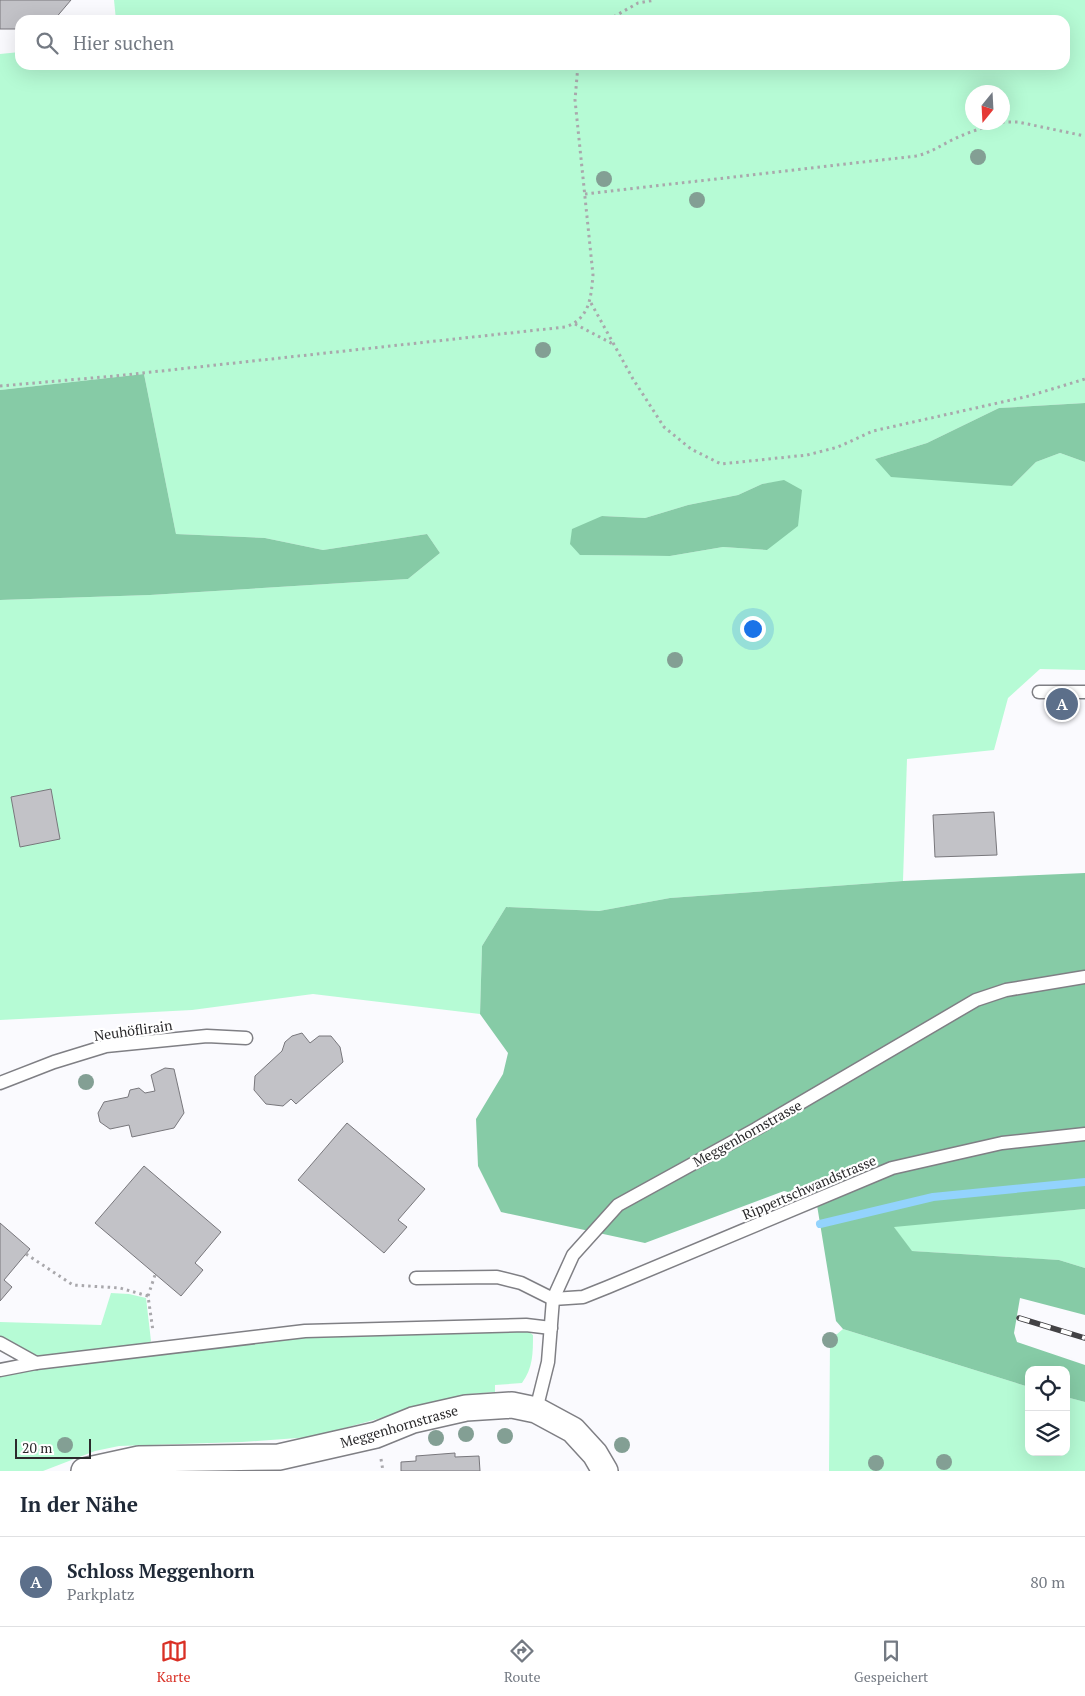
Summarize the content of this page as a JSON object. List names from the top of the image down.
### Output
{
  "streets": {
    "street": ["Meggenhornstrasse"],
    "lane": ["Neuhöflirain", "Rippertschwandstrasse"]
  },
  "crossings": [
    ["Meggenhornstrasse", "Rippertschwandstrasse"]
  ],
  "scale_bar": "20 m",
  "north": "bottom",
  "page": {
    "search": "Hier suchen",
    "pins": "A",
    "scale": "20 m",
    "heading": "In der Nähe",
    "list": [
      {
        "mark": "A",
        "name": "Schloss Meggenhorn",
        "note": "Parkplatz",
        "value": "80 m"
      }
    ],
    "nav": ["Karte", "Route", "Gespeichert"]
  }
}
